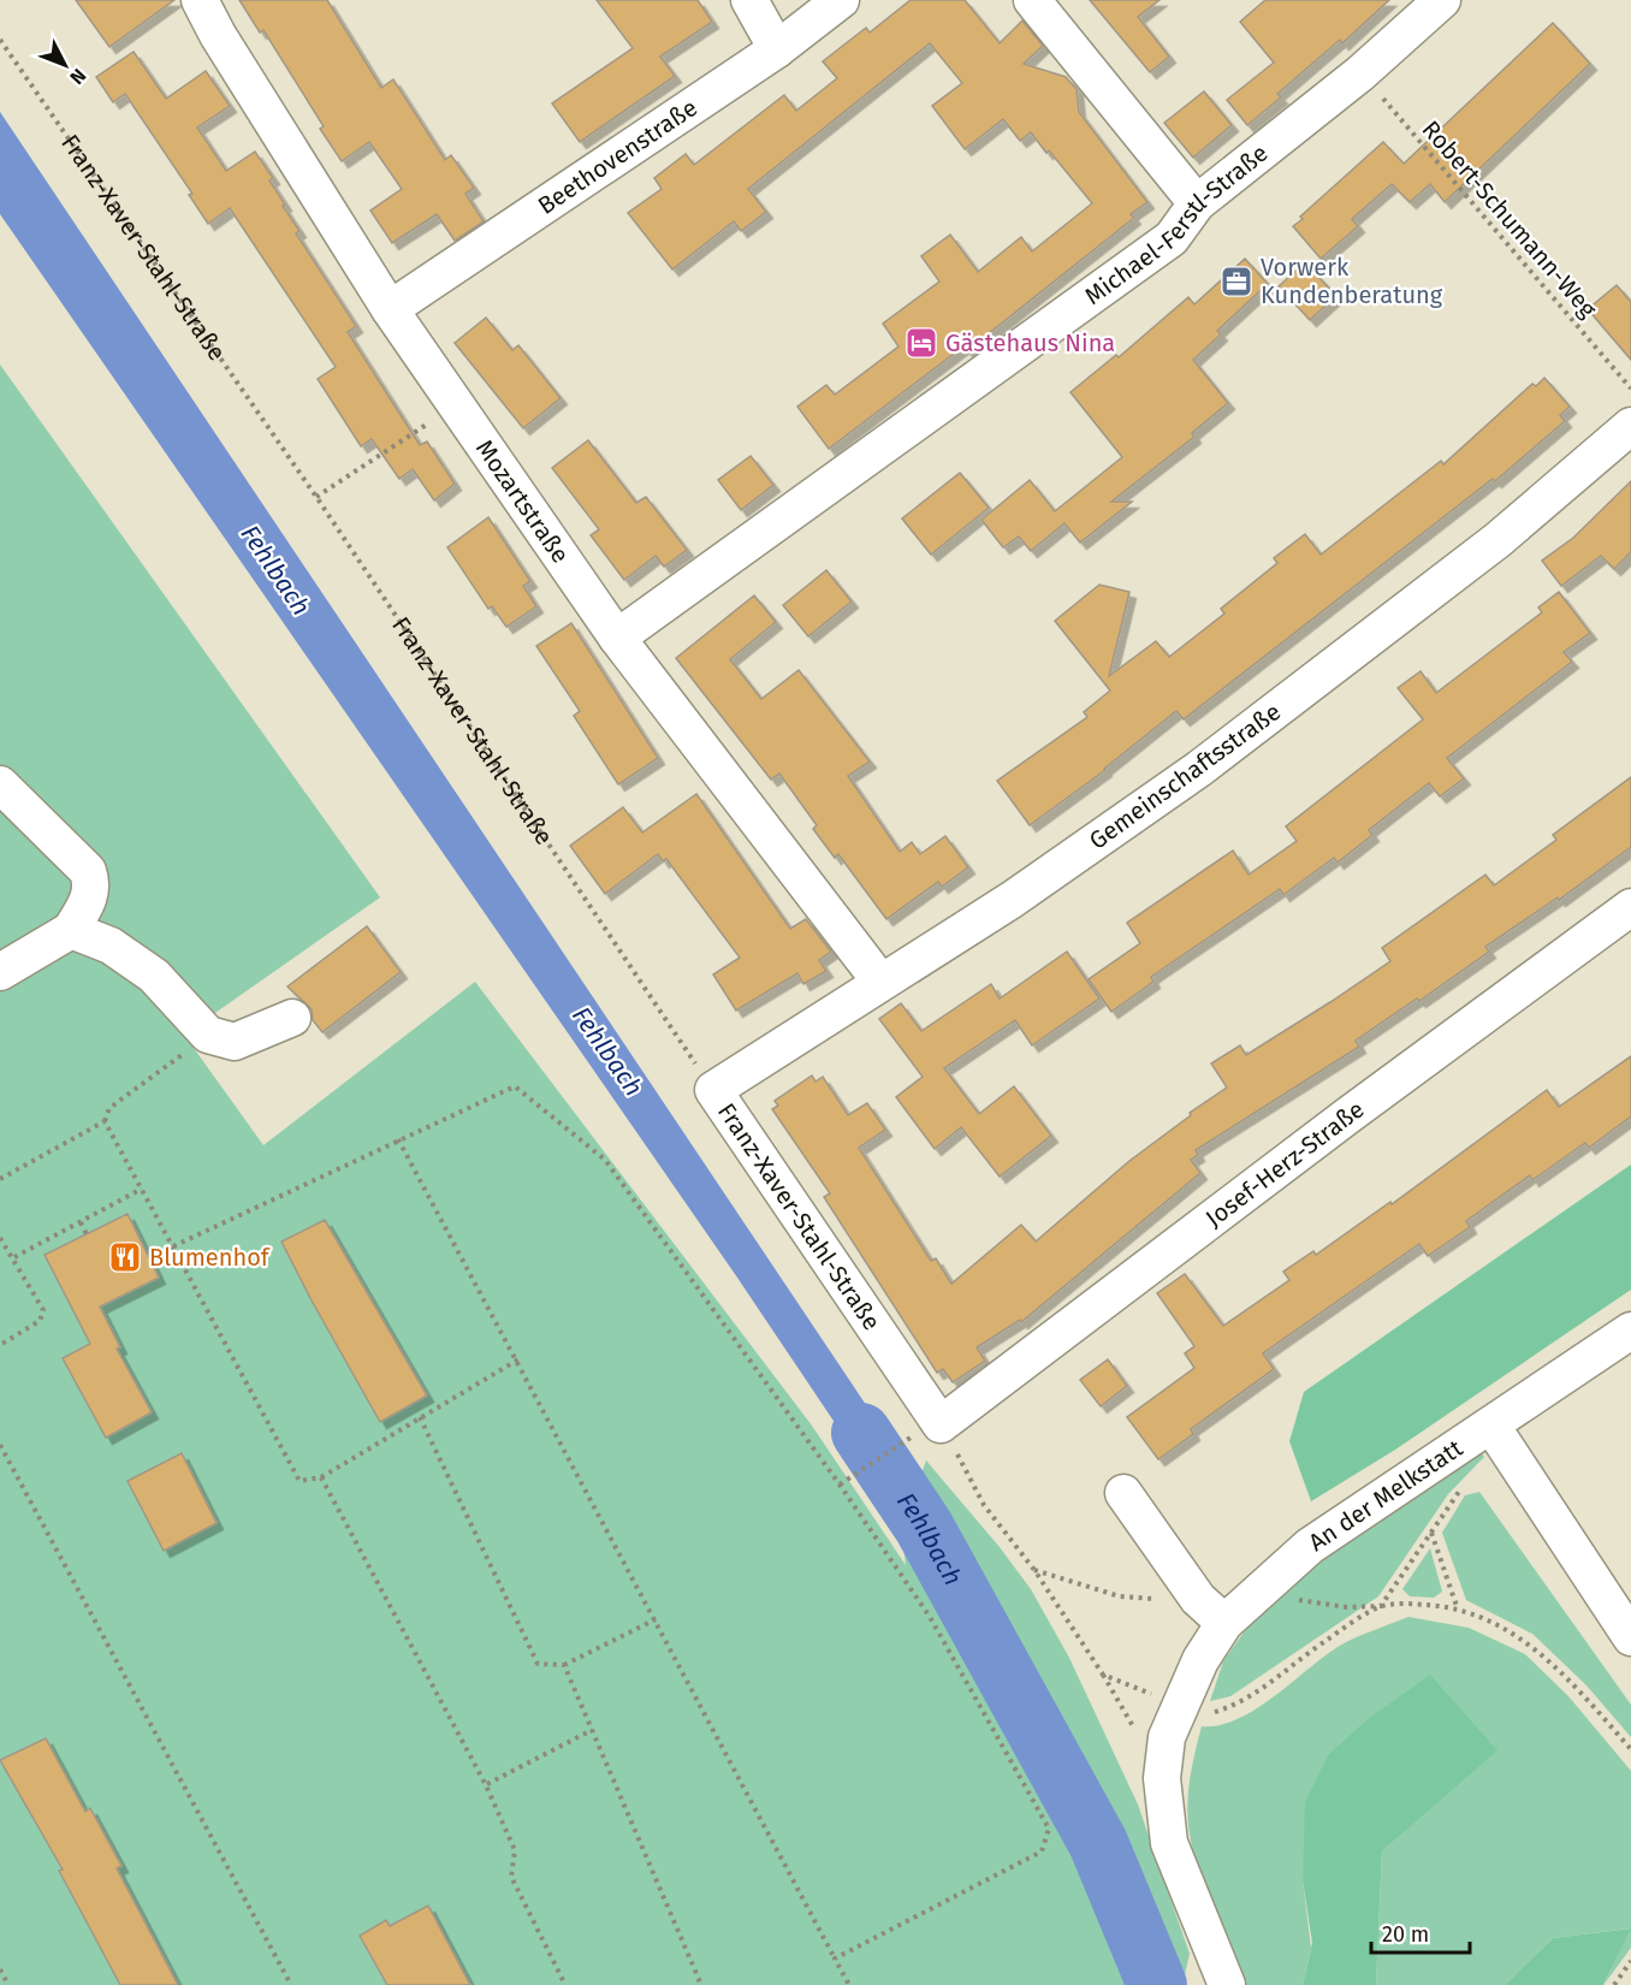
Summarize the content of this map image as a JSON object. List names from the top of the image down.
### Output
{
  "streets": {
    "street": [
      "Beethovenstraße",
      "Michael-Ferstl-Straße",
      "Franz-Xaver-Stahl-Straße",
      "Mozartstraße",
      "Gemeinschaftsstraße",
      "Josef-Herz-Straße",
      "An der Melkstatt"
    ],
    "path": ["Robert-Schumann-Weg"]
  },
  "crossings": [
    ["Beethovenstraße", "Mozartstraße"],
    ["Robert-Schumann-Weg", "Michael-Ferstl-Straße"],
    ["Michael-Ferstl-Straße", "Mozartstraße"],
    ["Franz-Xaver-Stahl-Straße", "Gemeinschaftsstraße"],
    ["Franz-Xaver-Stahl-Straße", "Josef-Herz-Straße"],
    ["Mozartstraße", "Gemeinschaftsstraße"]
  ],
  "water": ["Fehlbach"],
  "places": {
    "office": ["Vorwerk Kundenberatung"],
    "hotel": ["Gästehaus Nina"],
    "restaurant": ["Blumenhof"]
  },
  "scale_bar": "20 m",
  "north": "bottom right"
}
